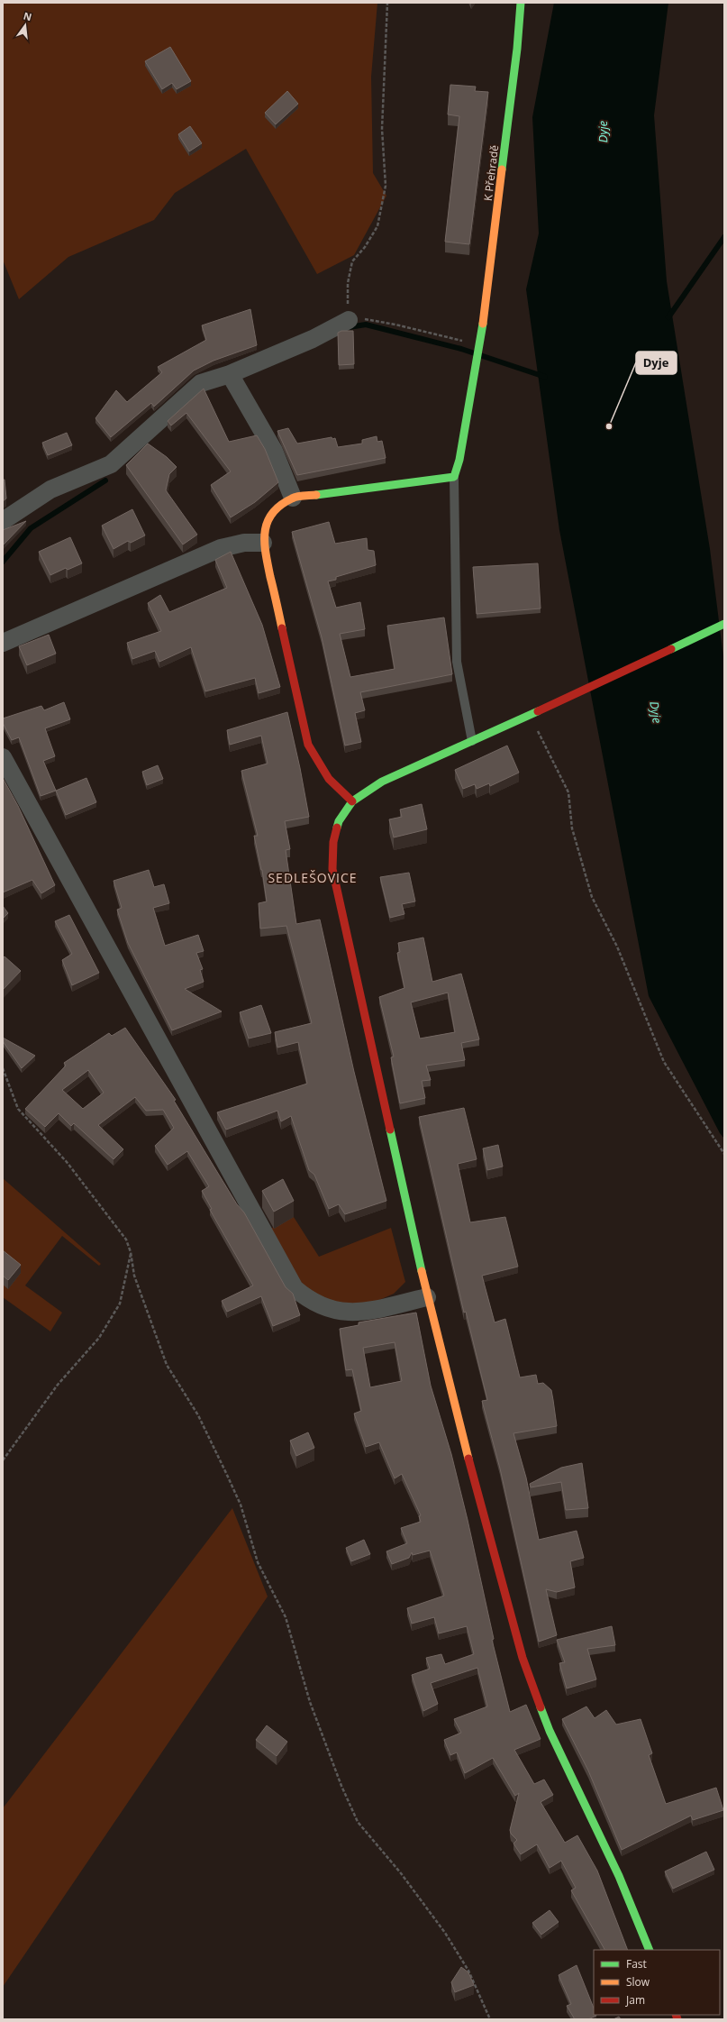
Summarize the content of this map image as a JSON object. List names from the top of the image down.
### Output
{
  "streets": {
    "street": ["K Přehradě"]
  },
  "districts": ["SEDLEŠOVICE"],
  "water": ["Dyje"],
  "places": ["Dyje"],
  "legend": ["Fast", "Slow", "Jam"],
  "north": "top"
}
